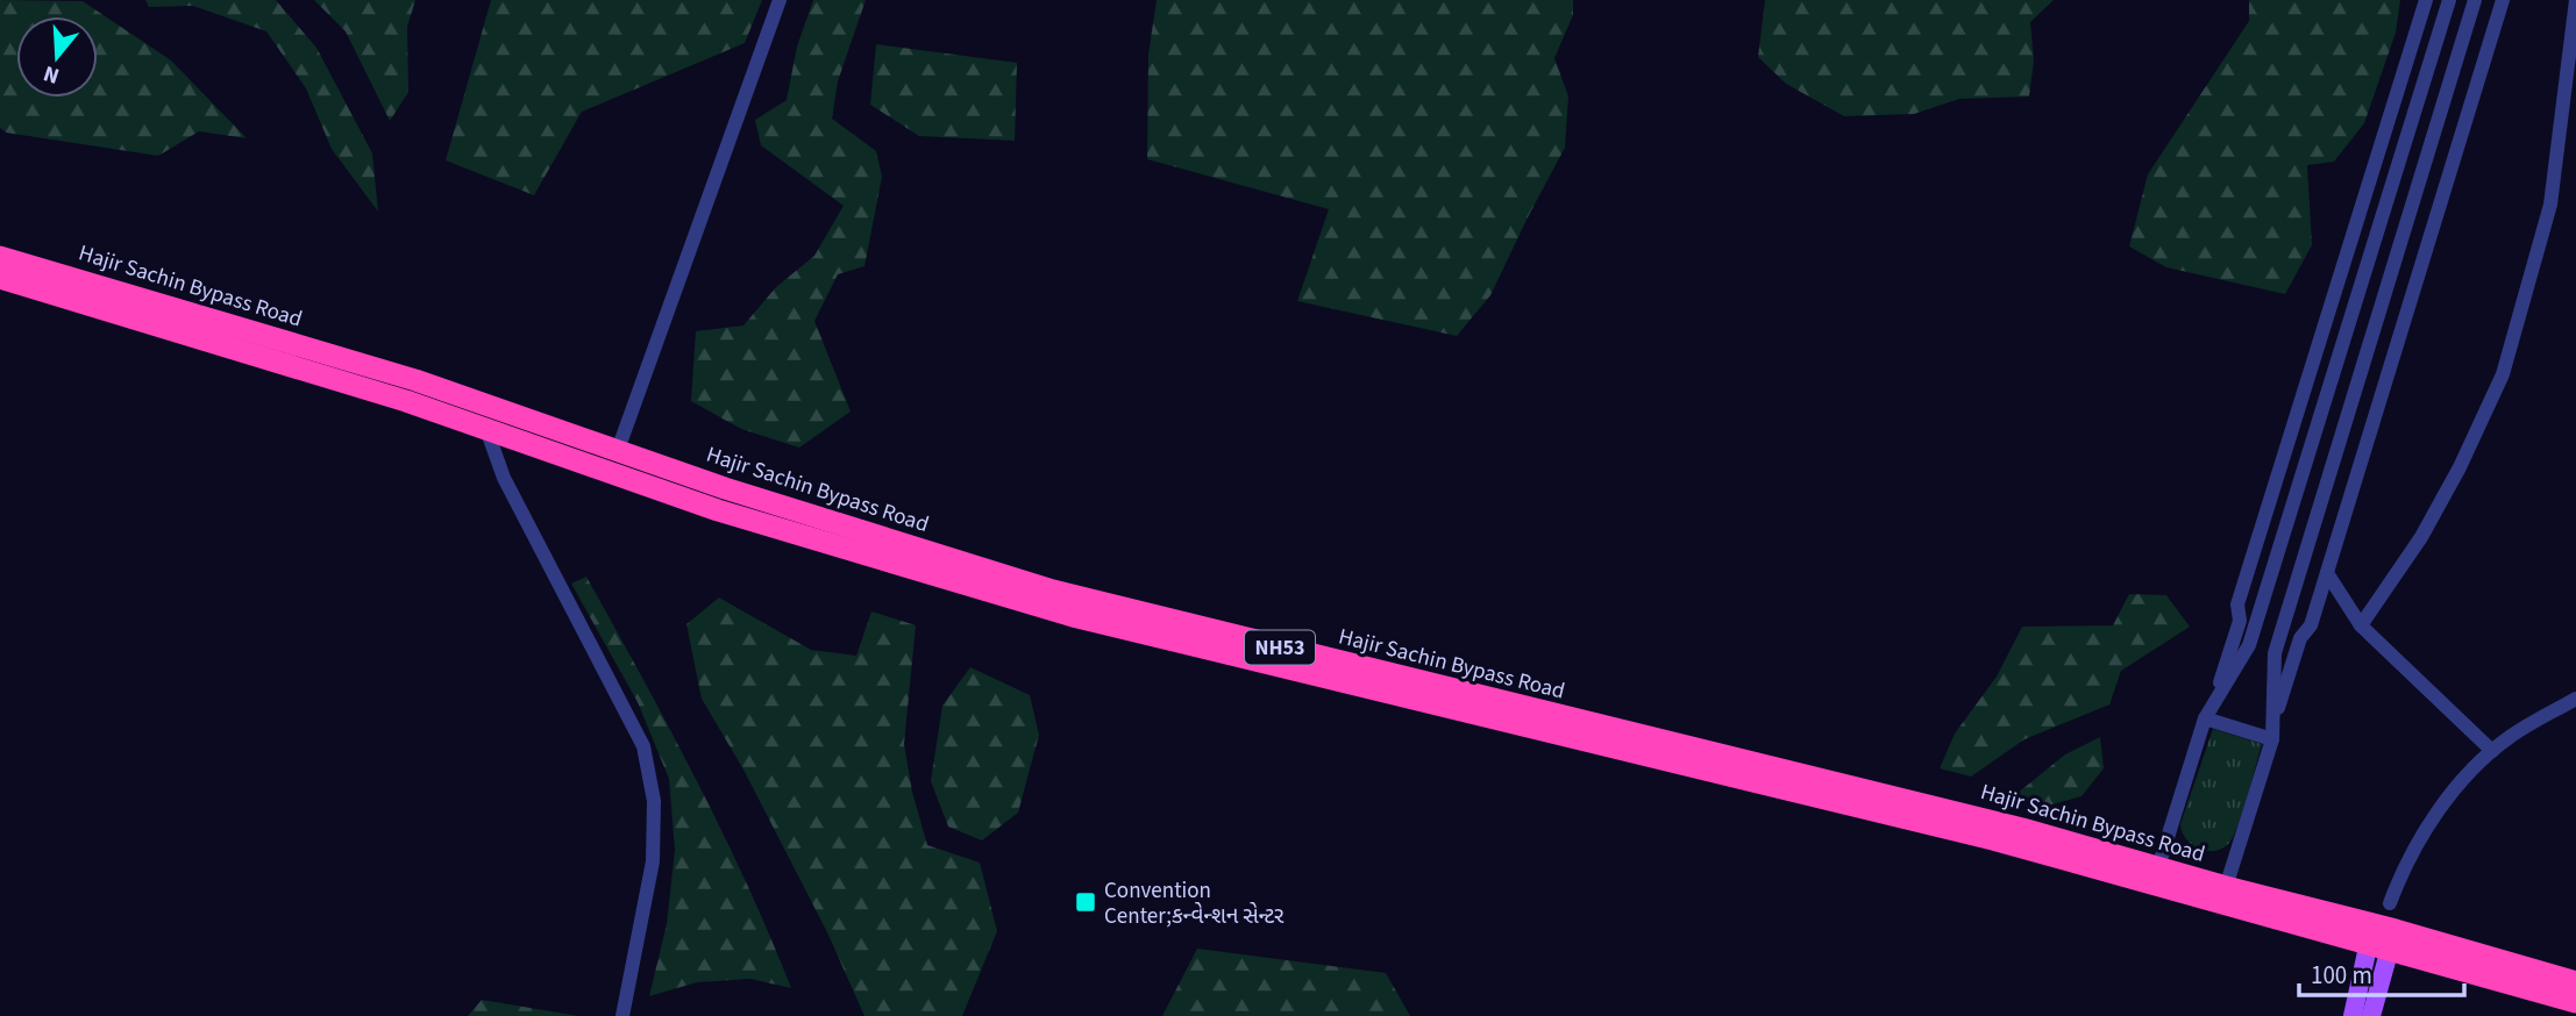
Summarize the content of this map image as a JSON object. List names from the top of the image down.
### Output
{
  "streets": {
    "highway": ["Hajir Sachin Bypass Road", "NH53"]
  },
  "crossings": [
    ["Hajir Sachin Bypass Road", "NH53"]
  ],
  "places": {
    "transit": ["Convention Center;કન્વેન્શન સેન્ટર"]
  },
  "scale_bar": "100 m",
  "north": "bottom"
}
